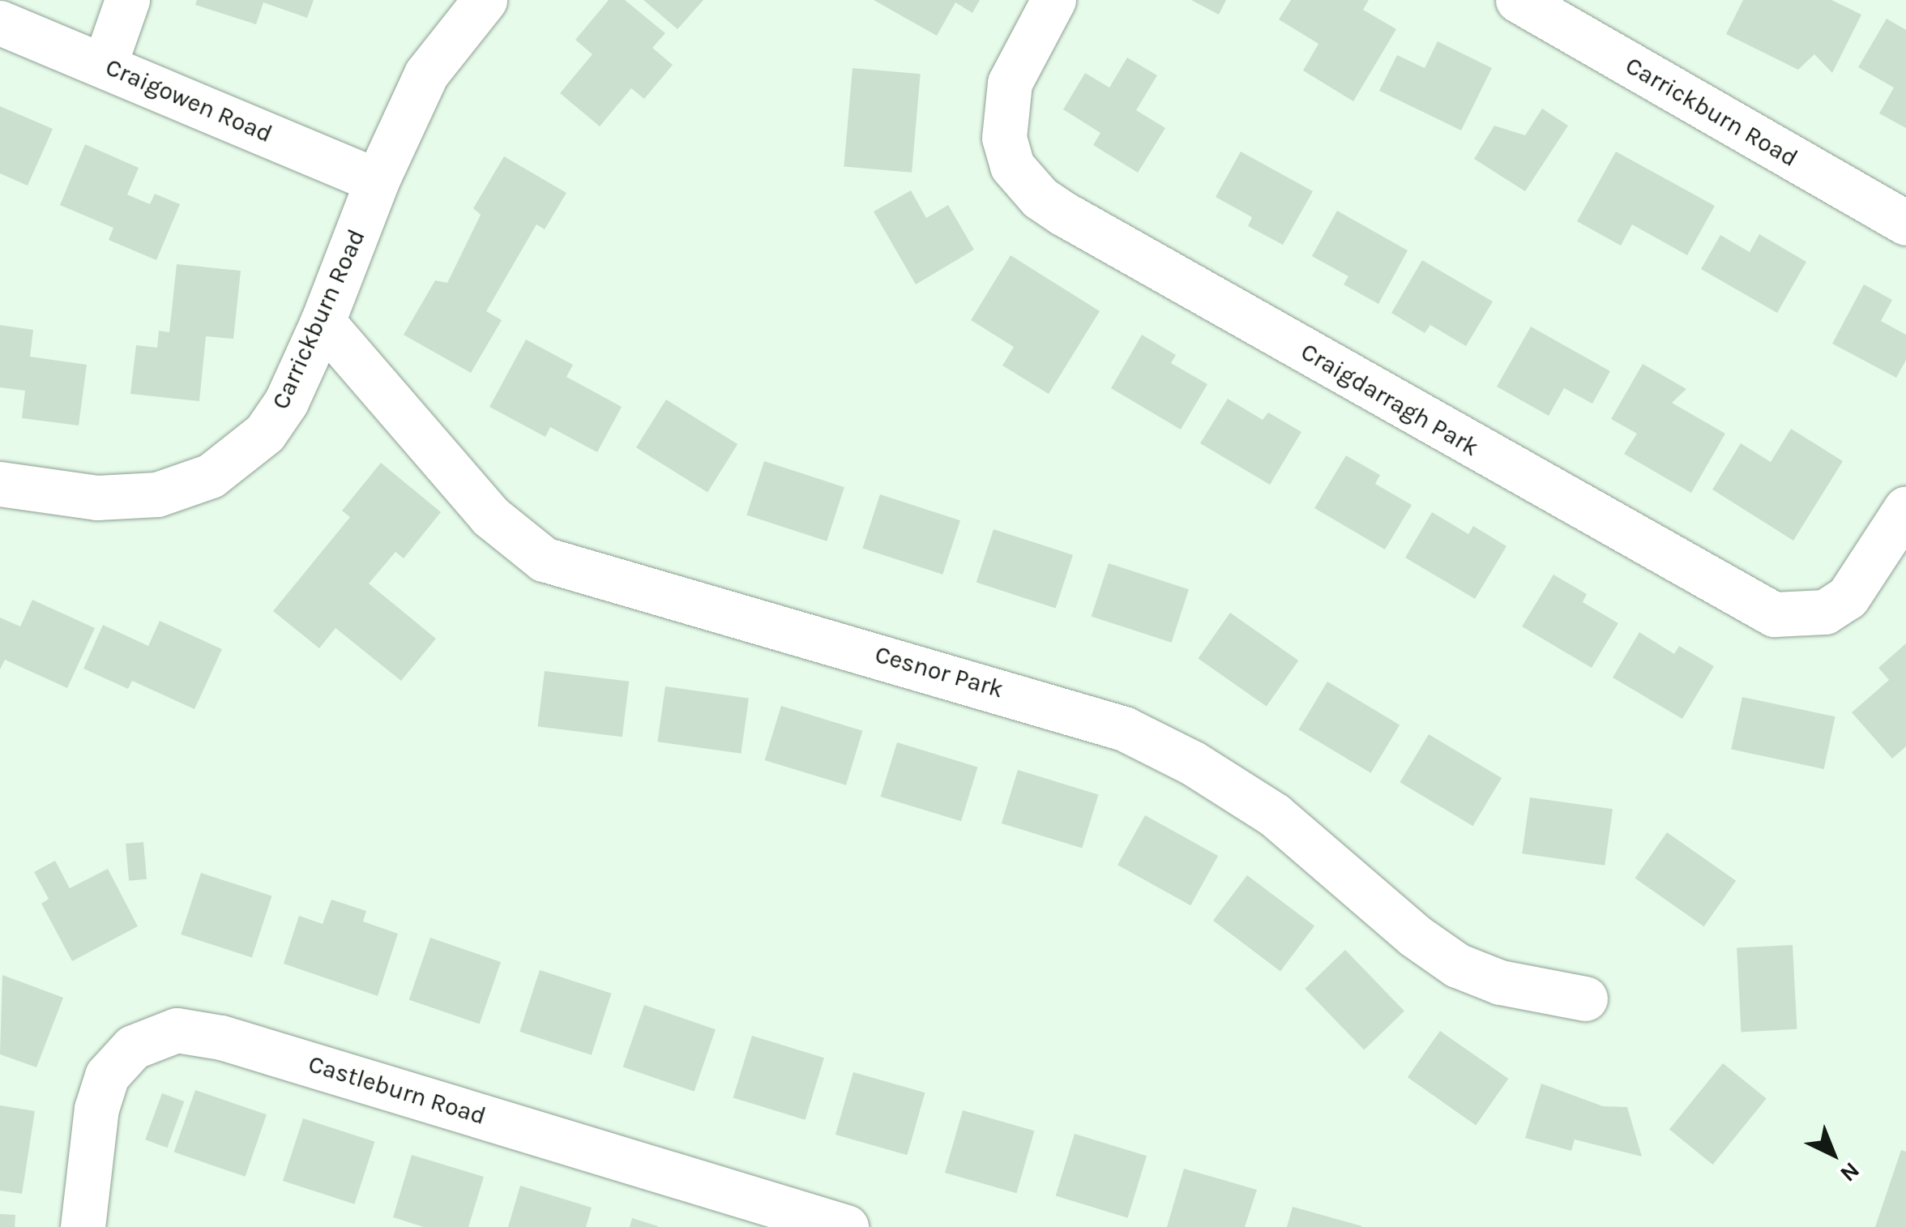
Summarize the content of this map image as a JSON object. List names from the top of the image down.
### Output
{
  "streets": {
    "street": [
      "Craigowen Road",
      "Carrickburn Road",
      "Craigdarragh Park",
      "Cesnor Park",
      "Castleburn Road"
    ]
  },
  "crossings": [
    ["Craigowen Road", "Carrickburn Road"],
    ["Carrickburn Road", "Cesnor Park"]
  ],
  "north": "bottom right"
}
